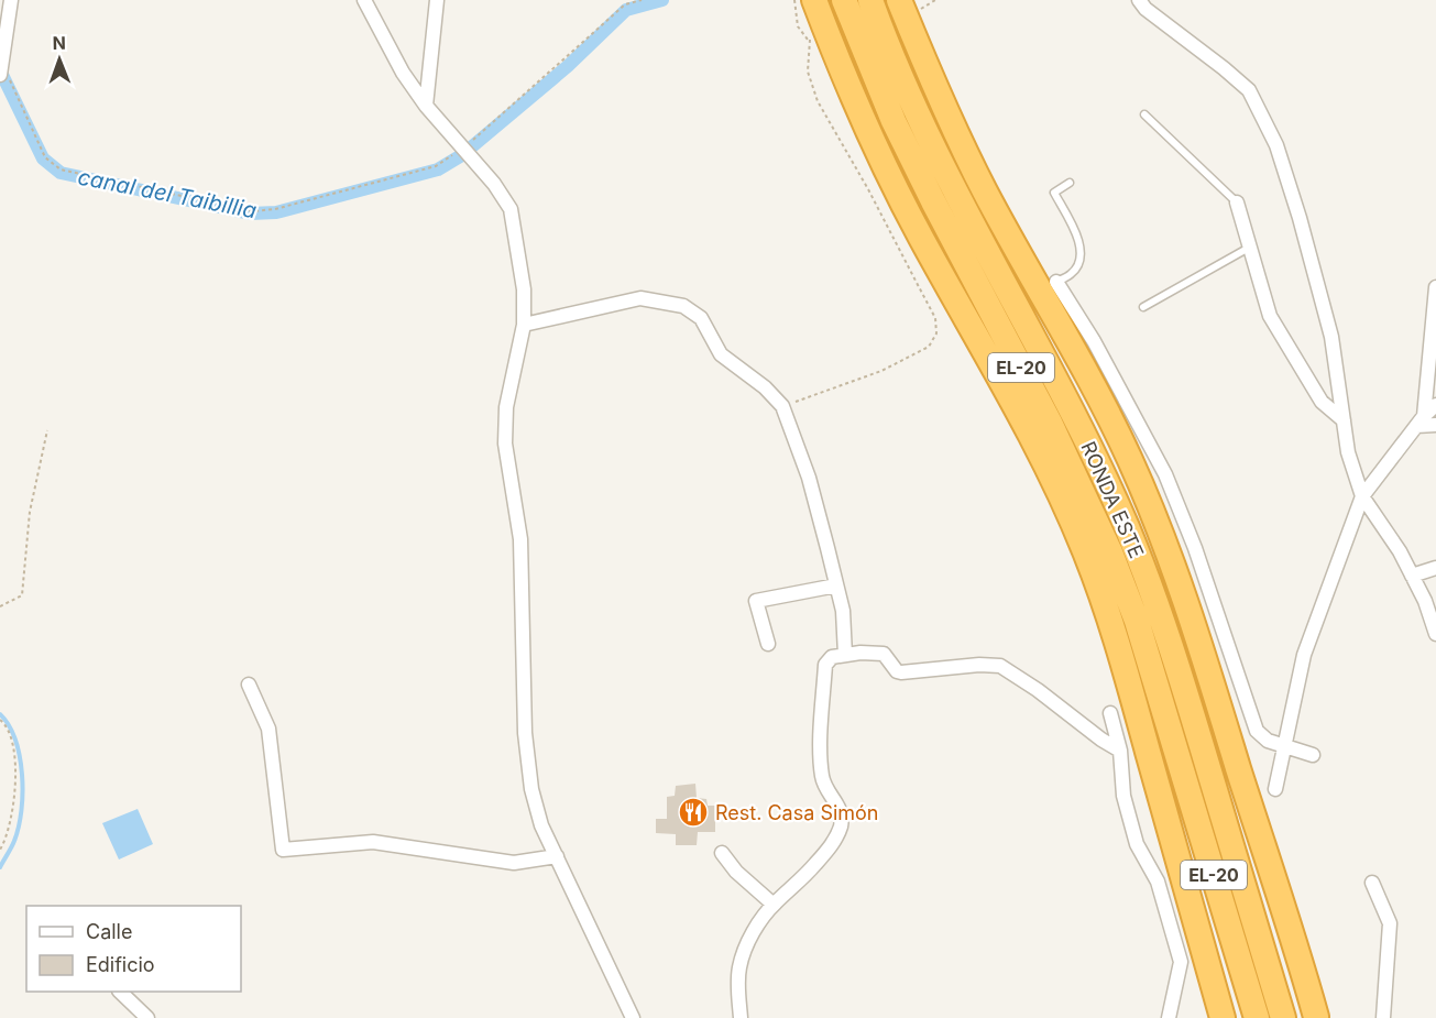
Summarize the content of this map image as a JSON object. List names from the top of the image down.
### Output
{
  "streets": {
    "highway": ["EL-20", "RONDA ESTE"]
  },
  "crossings": [
    ["EL-20", "RONDA ESTE"]
  ],
  "water": ["canal del Taibillia"],
  "places": {
    "restaurant": ["Rest. Casa Simón"]
  },
  "legend": ["Calle", "Edificio"],
  "north": "top"
}
